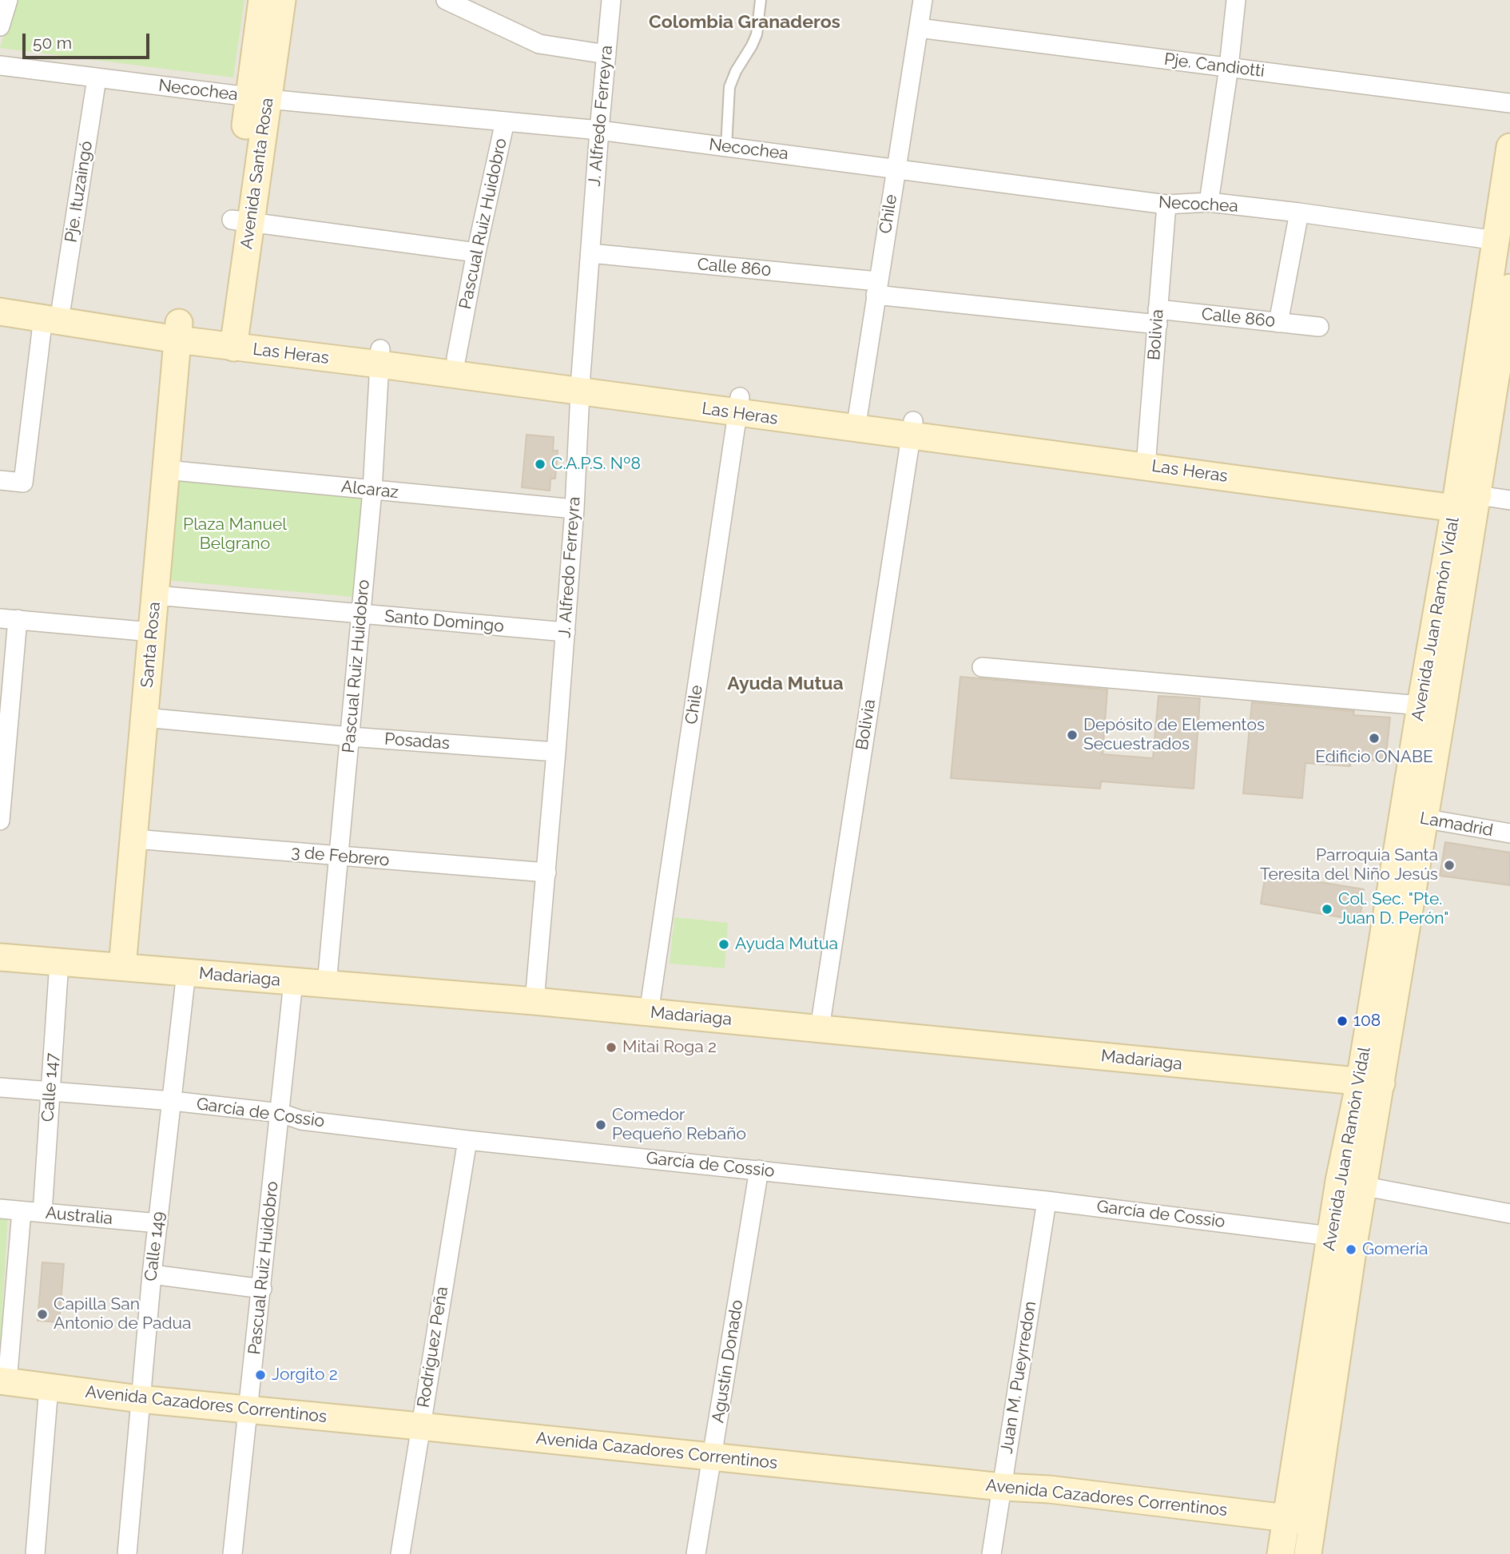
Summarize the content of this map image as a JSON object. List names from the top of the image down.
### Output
{
  "streets": {
    "main road": [
      "Avenida Santa Rosa",
      "Las Heras",
      "Avenida Juan Ramón Vidal",
      "Santa Rosa",
      "Madariaga",
      "Avenida Cazadores Correntinos"
    ],
    "street": [
      "Pje. Candiotti",
      "Necochea",
      "J. Alfredo Ferreyra",
      "Pje. Ituzaingó",
      "Chile",
      "Pascual Ruiz Huidobro",
      "Calle 860",
      "Bolivia",
      "Alcaraz",
      "Santo Domingo",
      "Posadas",
      "Lamadrid",
      "3 de Febrero",
      "Calle 147",
      "García de Cossio",
      "Australia",
      "Calle 149",
      "Rodríguez Peña",
      "Agustín Donado",
      "Juan M. Pueyrredon"
    ]
  },
  "crossings": [
    ["Pje. Candiotti", "Chile"],
    ["Necochea", "J. Alfredo Ferreyra"],
    ["Necochea", "Avenida Santa Rosa"],
    ["Necochea", "Pje. Ituzaingó"],
    ["Necochea", "Chile"],
    ["Necochea", "Pascual Ruiz Huidobro"],
    ["Necochea", "Bolivia"],
    ["Necochea", "Avenida Juan Ramón Vidal"],
    ["J. Alfredo Ferreyra", "Calle 860"],
    ["J. Alfredo Ferreyra", "Las Heras"],
    ["J. Alfredo Ferreyra", "Alcaraz"],
    ["J. Alfredo Ferreyra", "Santo Domingo"],
    ["J. Alfredo Ferreyra", "Posadas"],
    ["J. Alfredo Ferreyra", "3 de Febrero"],
    ["J. Alfredo Ferreyra", "Madariaga"],
    ["Avenida Santa Rosa", "Las Heras"],
    ["Pje. Ituzaingó", "Las Heras"],
    ["Chile", "Calle 860"],
    ["Chile", "Las Heras"],
    ["Chile", "Madariaga"],
    ["Pascual Ruiz Huidobro", "Las Heras"],
    ["Pascual Ruiz Huidobro", "Alcaraz"],
    ["Pascual Ruiz Huidobro", "Santo Domingo"],
    ["Pascual Ruiz Huidobro", "Posadas"],
    ["Pascual Ruiz Huidobro", "3 de Febrero"],
    ["Pascual Ruiz Huidobro", "Madariaga"],
    ["Pascual Ruiz Huidobro", "García de Cossio"],
    ["Pascual Ruiz Huidobro", "Avenida Cazadores Correntinos"],
    ["Calle 860", "Bolivia"],
    ["Bolivia", "Las Heras"],
    ["Bolivia", "Madariaga"],
    ["Las Heras", "Avenida Juan Ramón Vidal"],
    ["Las Heras", "Santa Rosa"],
    ["Alcaraz", "Santa Rosa"],
    ["Avenida Juan Ramón Vidal", "Lamadrid"],
    ["Avenida Juan Ramón Vidal", "Madariaga"],
    ["Avenida Juan Ramón Vidal", "García de Cossio"],
    ["Avenida Juan Ramón Vidal", "Avenida Cazadores Correntinos"],
    ["Santo Domingo", "Santa Rosa"],
    ["Santa Rosa", "Posadas"],
    ["Santa Rosa", "3 de Febrero"],
    ["Santa Rosa", "Madariaga"],
    ["Madariaga", "Calle 147"],
    ["Madariaga", "Calle 149"],
    ["Calle 147", "García de Cossio"],
    ["Calle 147", "Australia"],
    ["García de Cossio", "Calle 149"],
    ["García de Cossio", "Rodríguez Peña"],
    ["García de Cossio", "Agustín Donado"],
    ["García de Cossio", "Juan M. Pueyrredon"],
    ["Australia", "Calle 149"],
    ["Calle 149", "Avenida Cazadores Correntinos"],
    ["Rodríguez Peña", "Avenida Cazadores Correntinos"],
    ["Agustín Donado", "Avenida Cazadores Correntinos"],
    ["Juan M. Pueyrredon", "Avenida Cazadores Correntinos"]
  ],
  "districts": ["Colombia Granaderos", "Ayuda Mutua"],
  "parks": ["Plaza Manuel Belgrano"],
  "places": [
    "C.A.P.S. Nº8",
    "Depósito de Elementos Secuestrados",
    "Edificio ONABE",
    "Parroquia Santa Teresita del Niño Jesús",
    "Col. Sec. \"Pte. Juan D. Perón\"",
    "Ayuda Mutua",
    "108",
    "Mitai Roga 2",
    "Comedor Pequeño Rebaño",
    "Gomería",
    "Capilla San Antonio de Padua",
    "Jorgito 2"
  ],
  "scale_bar": "50 m"
}
